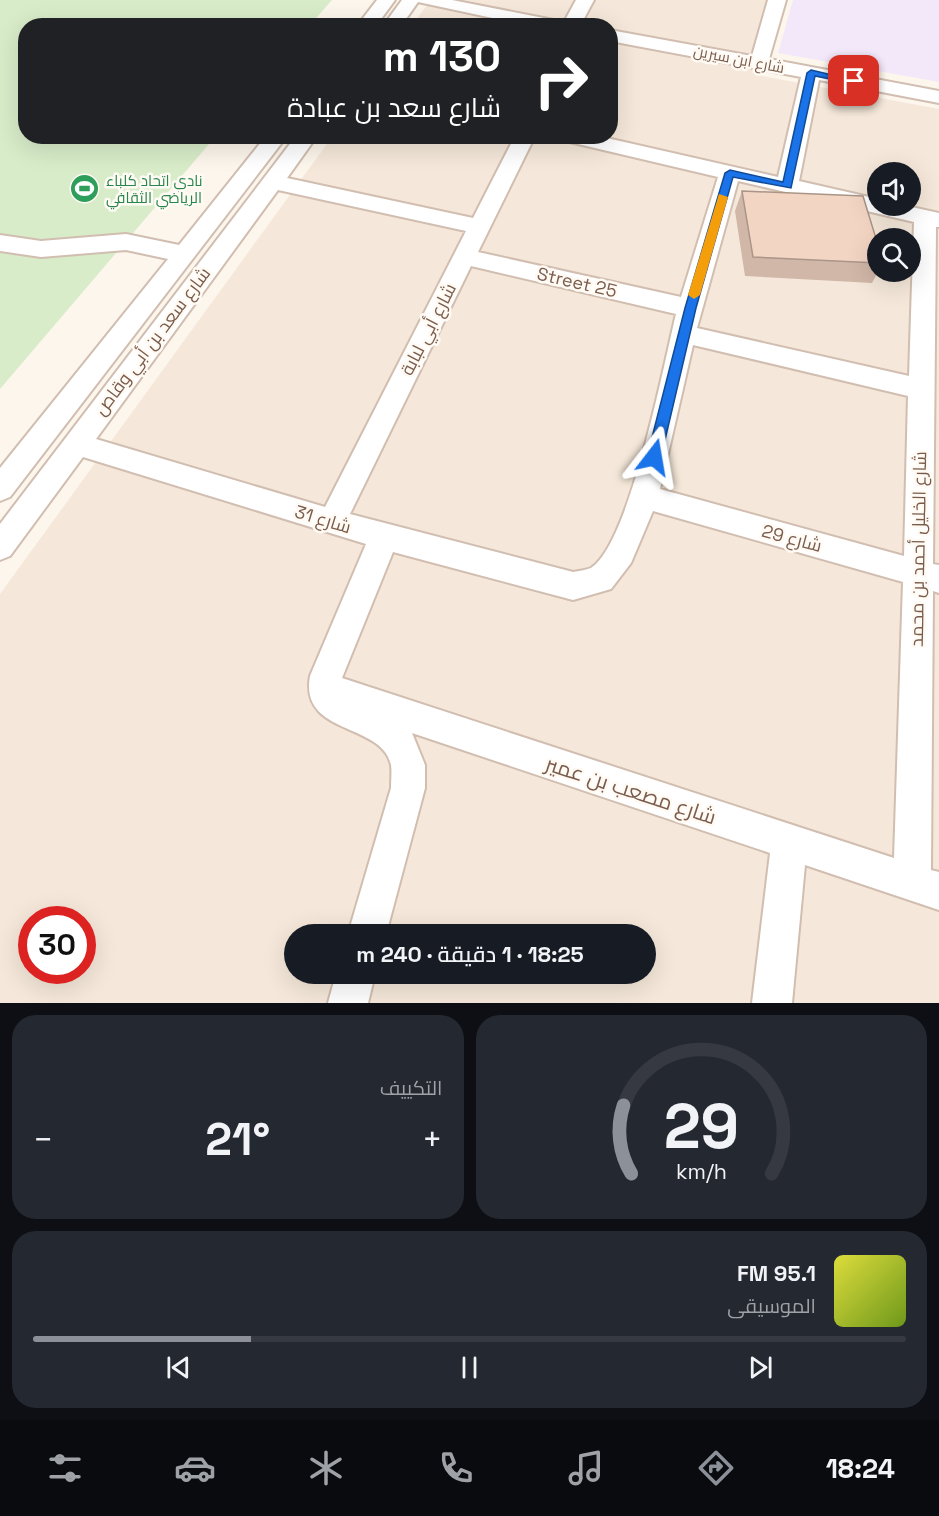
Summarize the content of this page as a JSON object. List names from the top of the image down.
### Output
{
  "streets": {
    "street": [
      "شارع ابن سيرين",
      "Street 25",
      "شارع أبي لبابة",
      "شارع سعد بن أبي وقاص",
      "شارع 31",
      "شارع 29",
      "شارع الخليل أحمد بن محمد",
      "شارع مصعب بن عمير"
    ]
  },
  "crossings": [
    ["Street 25", "شارع أبي لبابة"],
    ["شارع أبي لبابة", "شارع 31"],
    ["شارع سعد بن أبي وقاص", "شارع 31"],
    ["شارع 31", "شارع 29"],
    ["شارع 29", "شارع الخليل أحمد بن محمد"],
    ["شارع الخليل أحمد بن محمد", "شارع مصعب بن عمير"]
  ],
  "places": {
    "sports": ["نادي اتحاد كلباء الرياضي الثقافي"]
  },
  "page": {
    "turn": ["130 m", "شارع سعد بن عبادة"],
    "limit": "30",
    "trip": "18:25 · 1 دقيقة · 240 m",
    "tile": "التكييف",
    "heat": ["−", "21°", "+"],
    "song": ["95.1 FM", "الموسيقى"],
    "tabs": "18:24",
    "gauge": ["29", "km/h"]
  }
}
